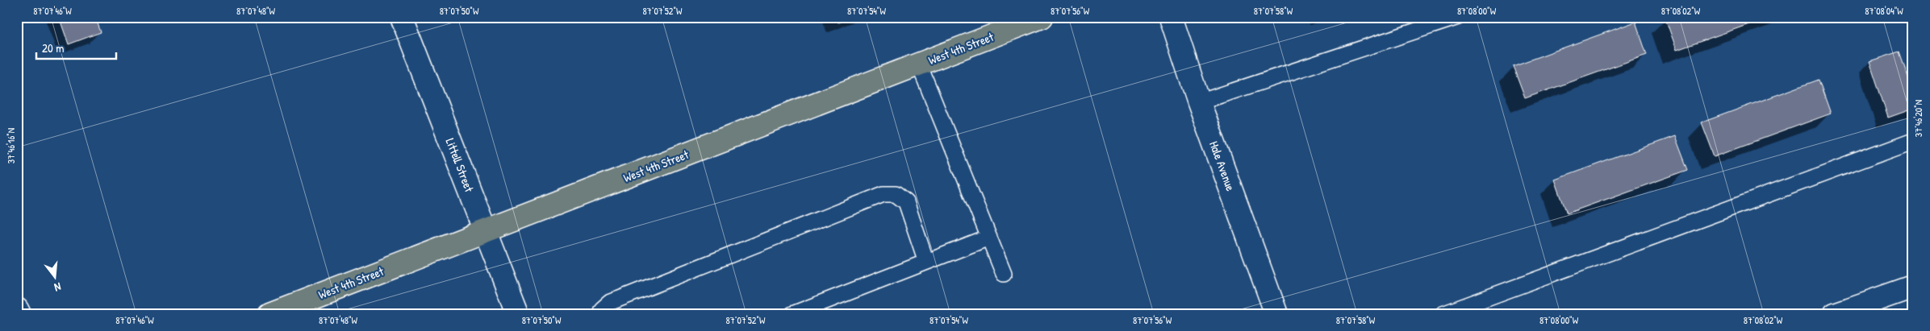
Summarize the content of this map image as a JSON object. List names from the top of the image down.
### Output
{
  "streets": {
    "main road": ["West 4th Street"],
    "street": ["Littell Street", "Hale Avenue"]
  },
  "crossings": [
    ["West 4th Street", "Littell Street"]
  ],
  "scale_bar": "20 m",
  "north": "bottom",
  "coordinates": [
    "87°07'46\"W",
    "87°07'48\"W",
    "87°07'50\"W",
    "87°07'52\"W",
    "87°07'54\"W",
    "87°07'56\"W",
    "87°07'58\"W",
    "87°08'00\"W",
    "87°08'02\"W",
    "87°08'04\"W",
    "37°46'20\"N",
    "37°46'16\"N"
  ]
}
